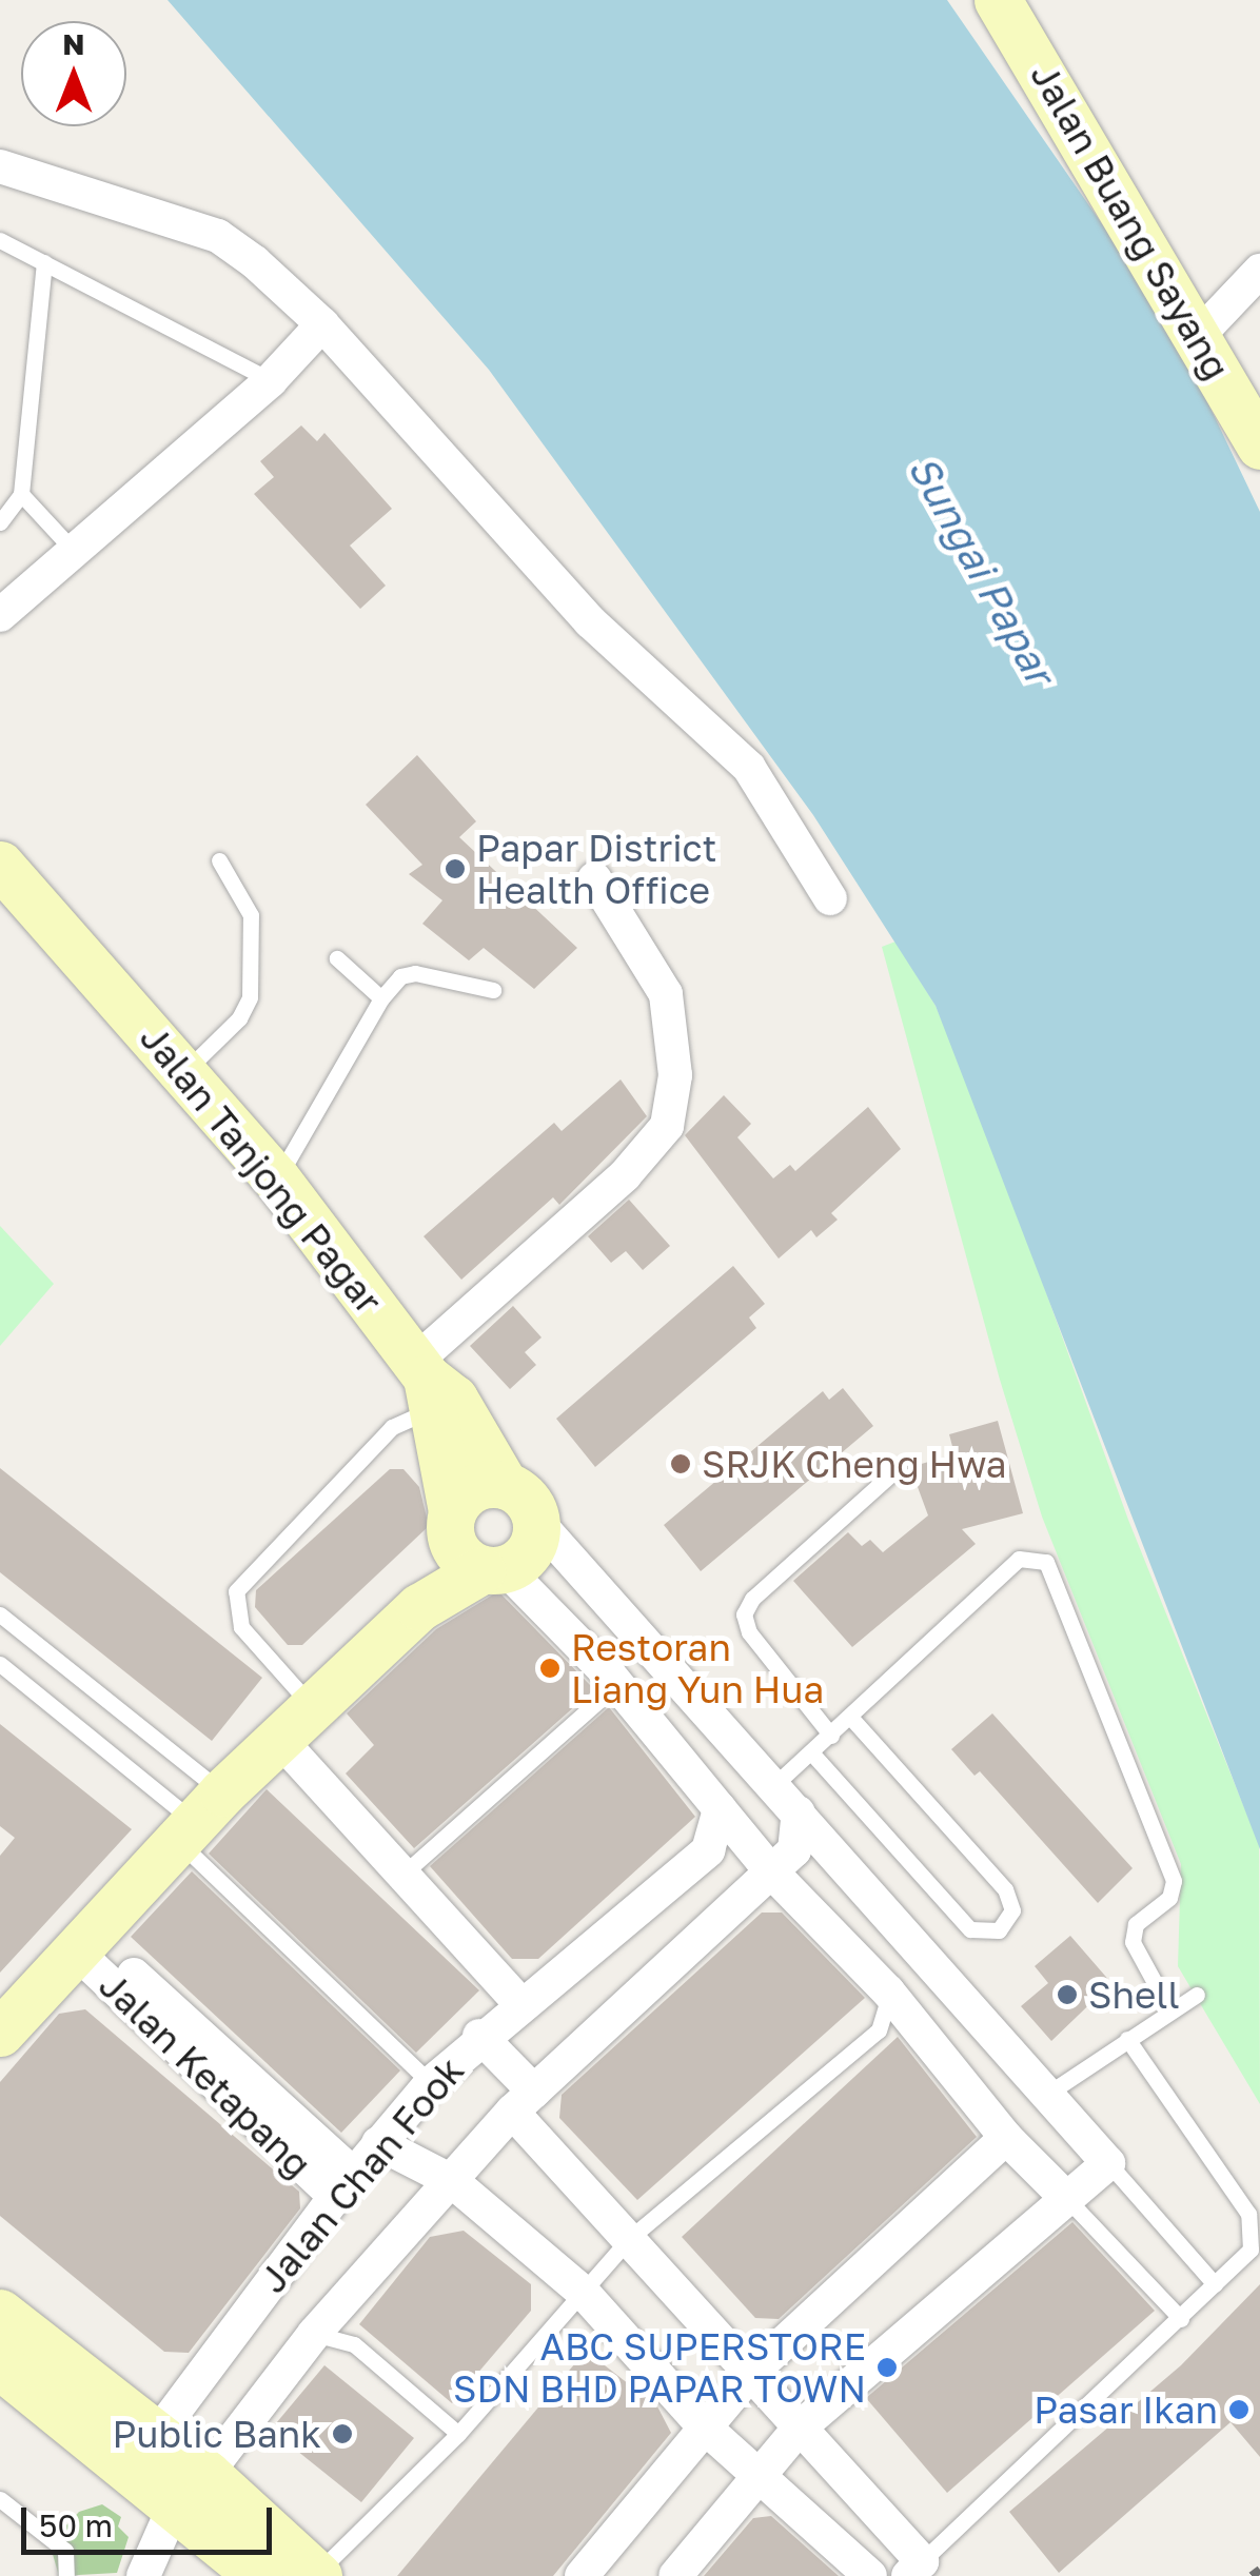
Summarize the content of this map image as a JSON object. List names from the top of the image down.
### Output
{
  "streets": {
    "main road": ["Jalan Buang Sayang", "Jalan Tanjong Pagar"],
    "street": ["Jalan Ketapang", "Jalan Chan Fook"]
  },
  "crossings": [
    ["Jalan Ketapang", "Jalan Chan Fook"]
  ],
  "water": ["Sungai Papar"],
  "places": [
    "Papar District Health Office",
    "SRJK Cheng Hwa",
    "Restoran Liang Yun Hua",
    "Shell",
    "ABC SUPERSTORE SDN BHD PAPAR TOWN",
    "Pasar Ikan",
    "Public Bank"
  ],
  "scale_bar": "50 m",
  "north": "top"
}
